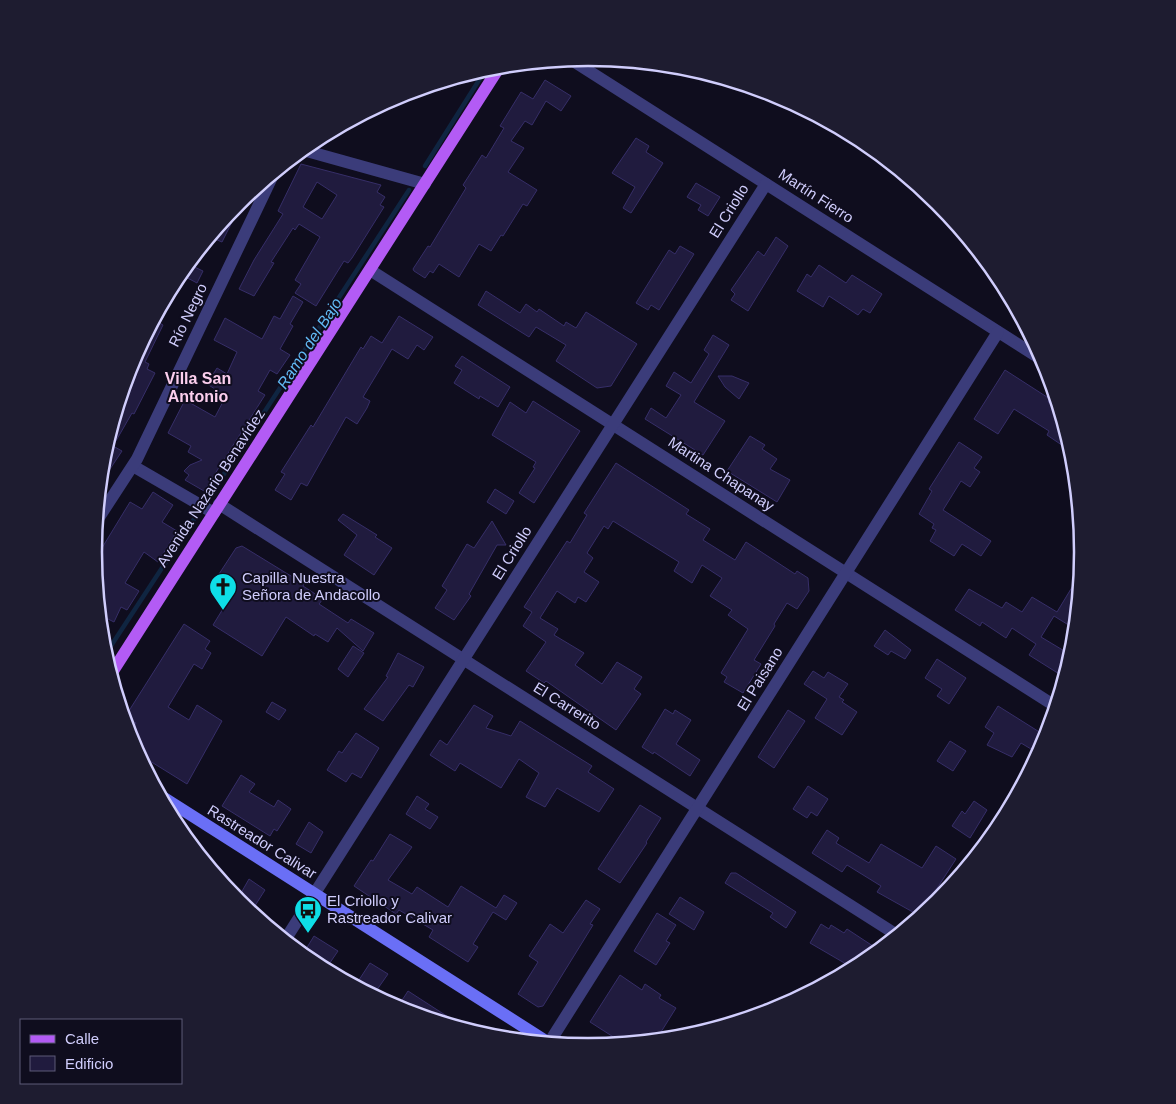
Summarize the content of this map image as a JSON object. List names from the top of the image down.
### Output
{
  "streets": {
    "main road": ["Avenida Nazario Benavídez", "Rastreador Calivar"],
    "street": [
      "Martín Fierro",
      "El Criollo",
      "Río Negro",
      "Martina Chapanay",
      "El Paisano",
      "El Carrerito"
    ]
  },
  "crossings": [
    ["Martín Fierro", "El Criollo"],
    ["Martín Fierro", "El Paisano"],
    ["El Criollo", "Martina Chapanay"],
    ["El Criollo", "El Carrerito"],
    ["El Criollo", "Rastreador Calivar"],
    ["Río Negro", "El Carrerito"],
    ["Martina Chapanay", "Avenida Nazario Benavídez"],
    ["Martina Chapanay", "El Paisano"],
    ["Avenida Nazario Benavídez", "El Carrerito"],
    ["El Paisano", "El Carrerito"]
  ],
  "districts": ["Villa San Antonio"],
  "water": ["Ramo del Bajo"],
  "places": {
    "church": ["Capilla Nuestra Señora de Andacollo"],
    "bus stop": ["El Criollo y Rastreador Calivar"]
  },
  "legend": ["Calle", "Edificio"]
}
